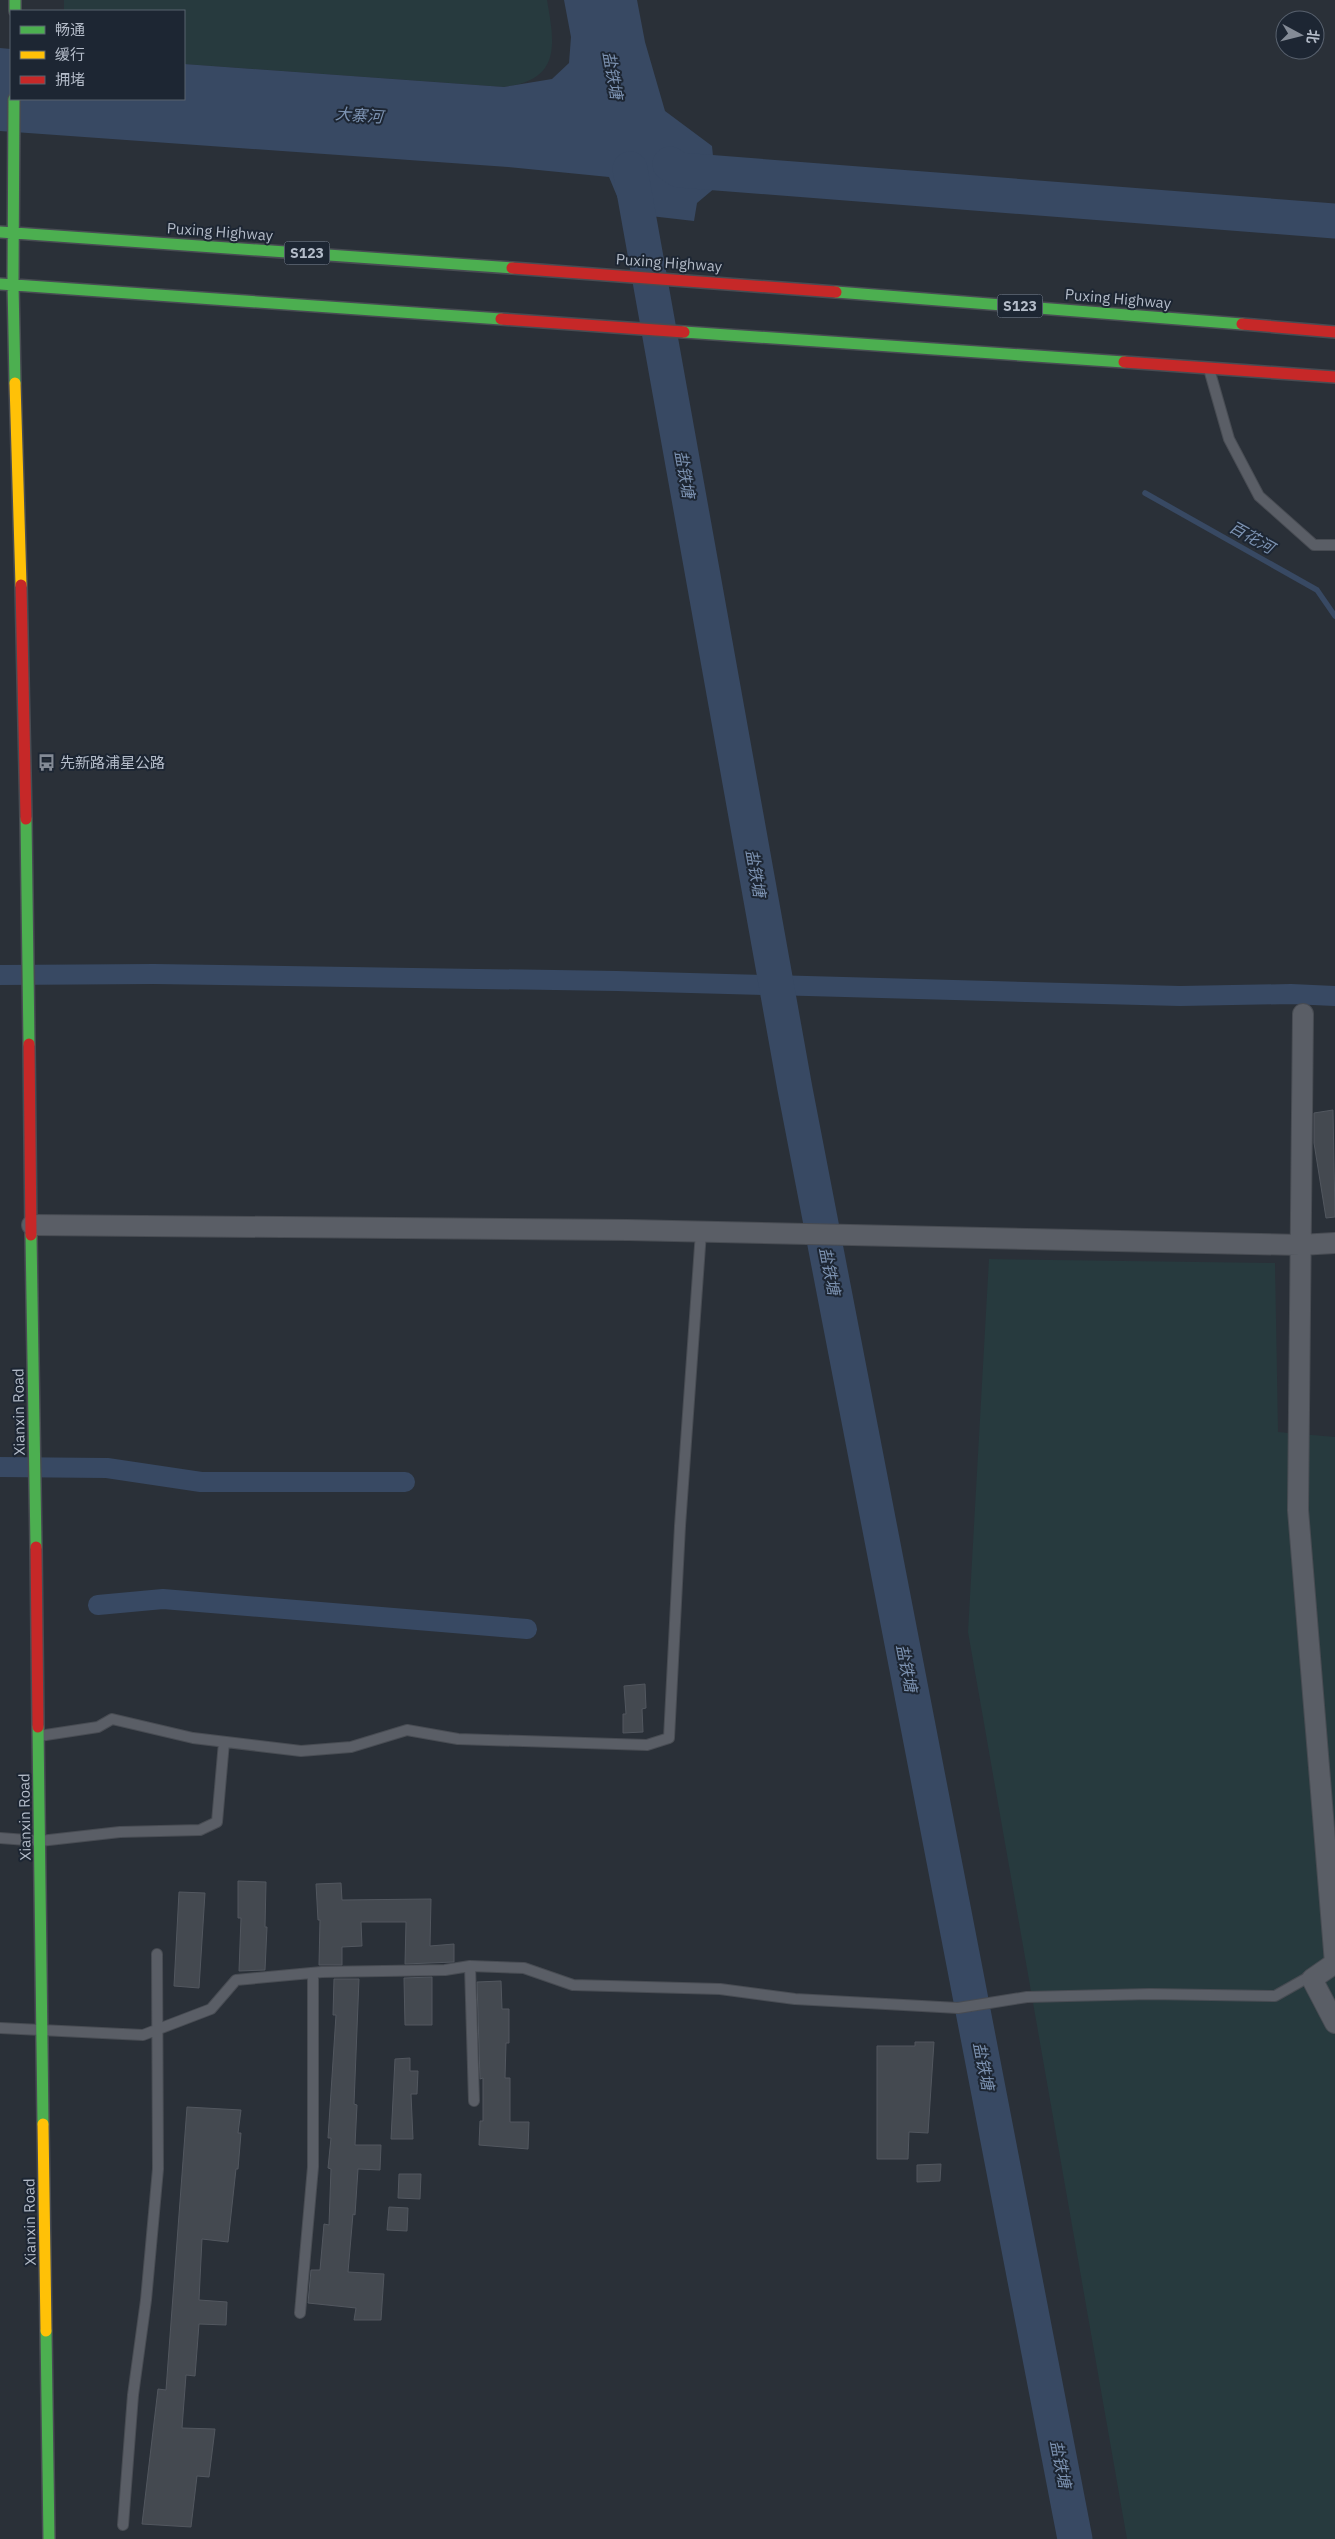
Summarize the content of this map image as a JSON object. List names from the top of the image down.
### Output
{
  "streets": {
    "main road": ["Puxing Highway", "S123", "Xianxin Road"]
  },
  "crossings": [
    ["Puxing Highway", "Xianxin Road"]
  ],
  "water": ["盐铁塘", "大寨河", "百花河"],
  "places": {
    "bus stop": ["先新路浦星公路"]
  },
  "legend": ["畅通", "缓行", "拥堵"],
  "north": "right"
}
